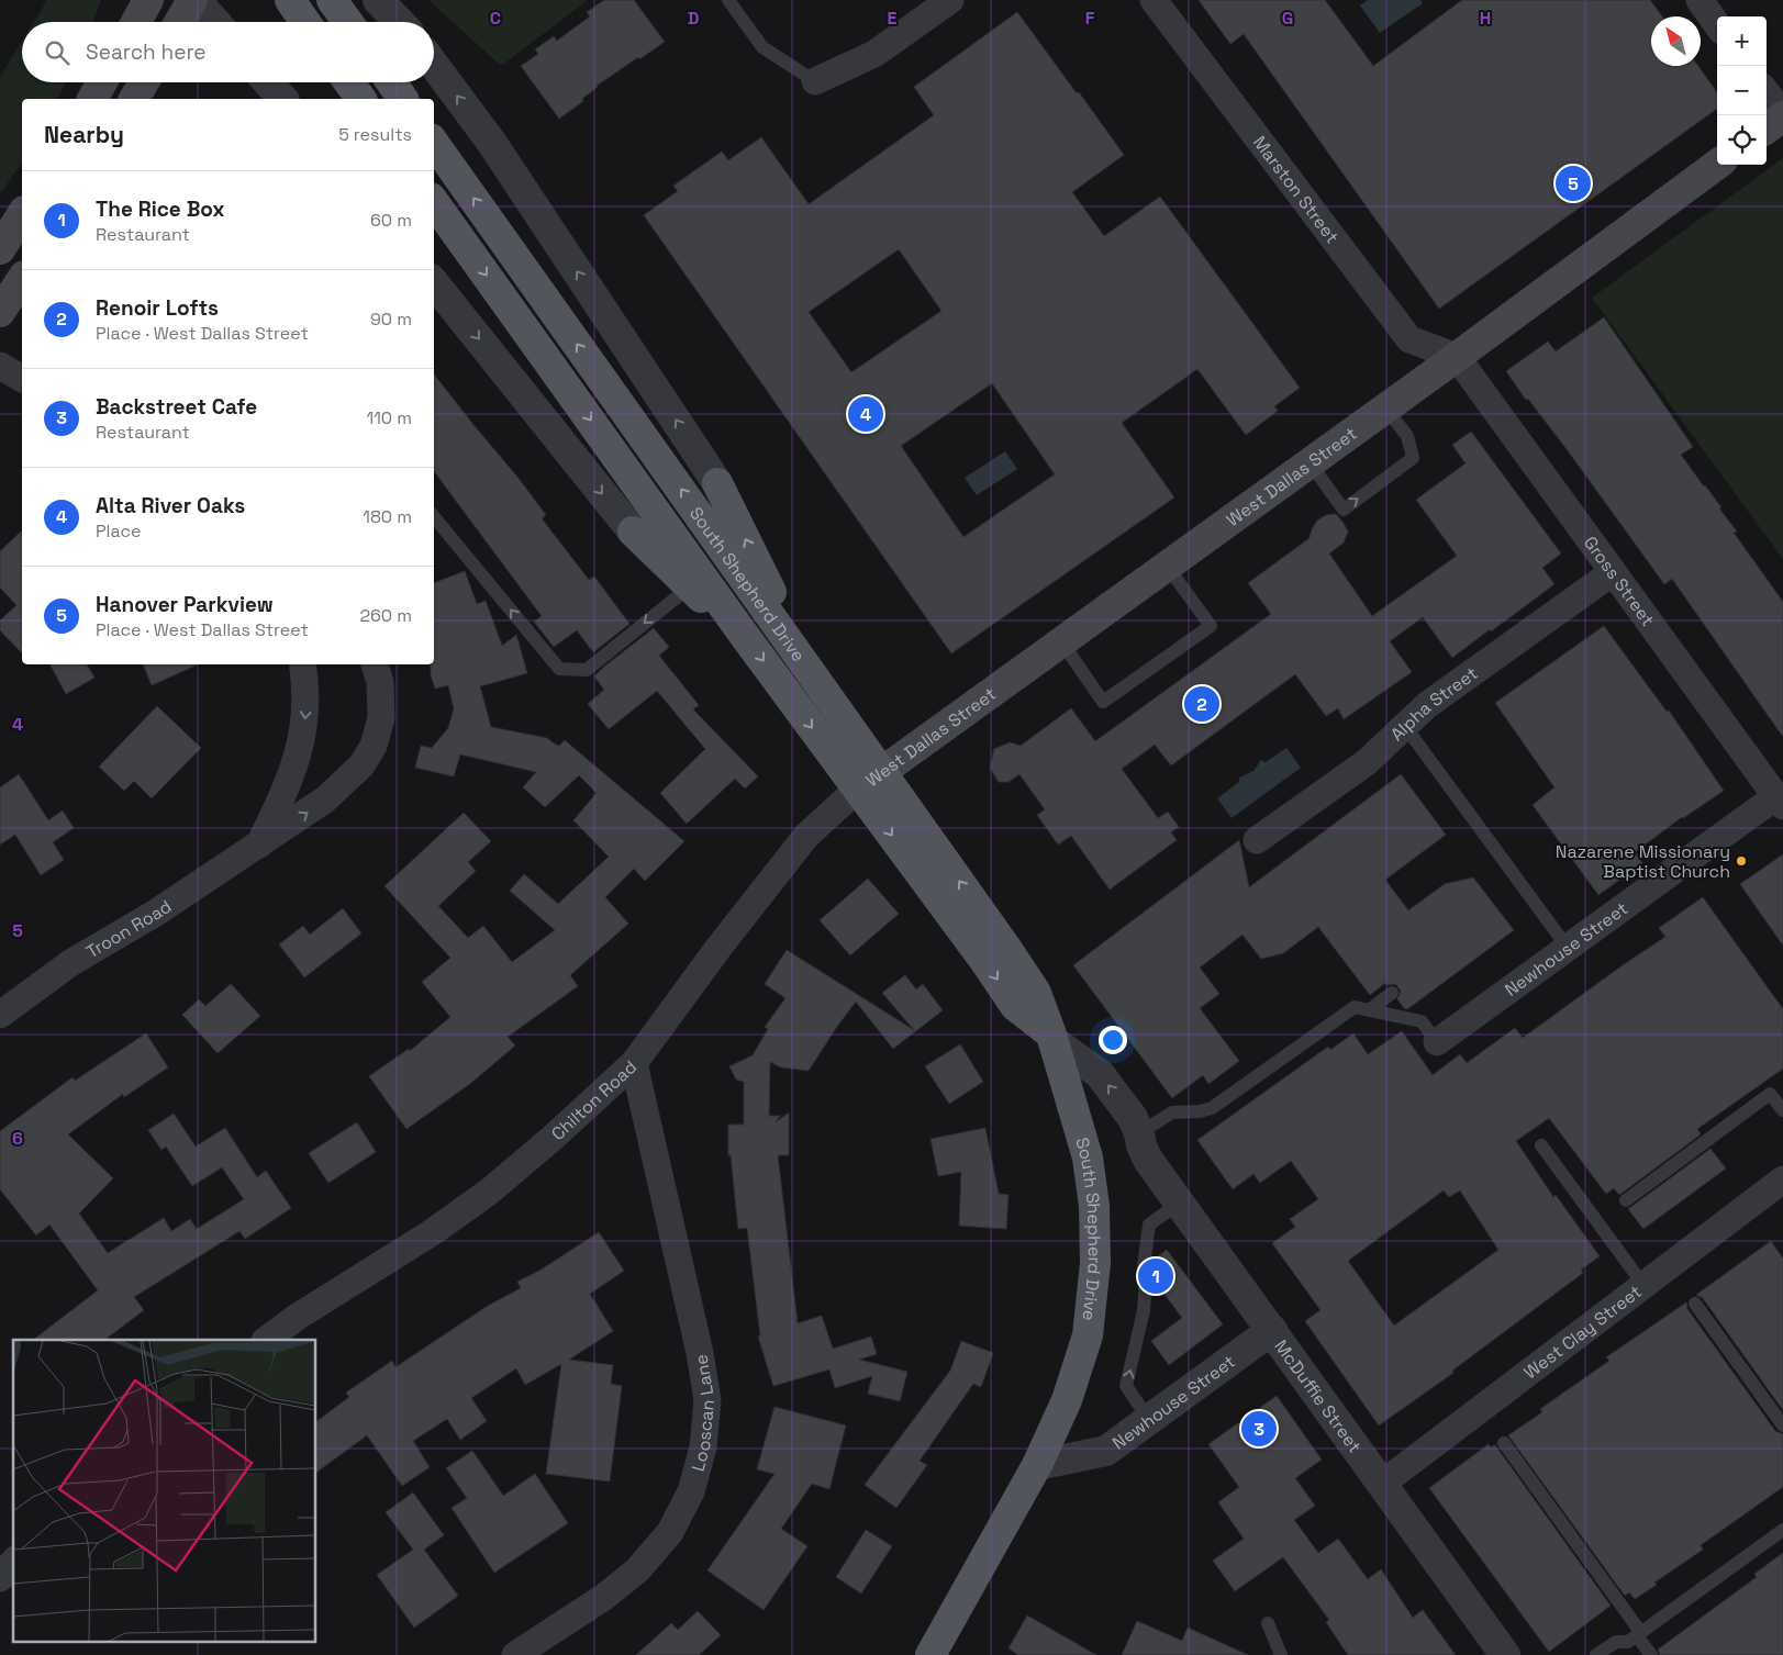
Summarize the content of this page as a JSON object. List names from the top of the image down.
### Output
{
  "streets": {
    "main road": ["West Dallas Street", "South Shepherd Drive"],
    "street": [
      "Marston Street",
      "Gross Street",
      "Alpha Street",
      "Troon Road",
      "Newhouse Street",
      "Chilton Road",
      "West Clay Street",
      "McDuffie Street",
      "Looscan Lane"
    ]
  },
  "crossings": [
    ["Marston Street", "West Dallas Street"],
    ["Marston Street", "Gross Street"],
    ["West Dallas Street", "Gross Street"],
    ["West Dallas Street", "South Shepherd Drive"],
    ["West Dallas Street", "Chilton Road"],
    ["Gross Street", "Alpha Street"],
    ["Gross Street", "Newhouse Street"],
    ["South Shepherd Drive", "Newhouse Street"],
    ["South Shepherd Drive", "Chilton Road"],
    ["South Shepherd Drive", "McDuffie Street"],
    ["Newhouse Street", "McDuffie Street"],
    ["Chilton Road", "Looscan Lane"],
    ["West Clay Street", "McDuffie Street"]
  ],
  "places": ["Nazarene Missionary Baptist Church"],
  "north": "top left",
  "page": {
    "map_buttons": ["+", "−"],
    "search": "Search here",
    "heading": ["Nearby", "5 results"],
    "pins": [
      "5",
      "4",
      "2",
      "1",
      "3"
    ],
    "list": [
      {
        "mark": "1",
        "name": "The Rice Box",
        "note": "Restaurant",
        "value": "60 m"
      },
      {
        "mark": "2",
        "name": "Renoir Lofts",
        "note": "Place · West Dallas Street",
        "value": "90 m"
      },
      {
        "mark": "3",
        "name": "Backstreet Cafe",
        "note": "Restaurant",
        "value": "110 m"
      },
      {
        "mark": "4",
        "name": "Alta River Oaks",
        "note": "Place",
        "value": "180 m"
      },
      {
        "mark": "5",
        "name": "Hanover Parkview",
        "note": "Place · West Dallas Street",
        "value": "260 m"
      }
    ]
  },
  "grid": {
    "columns": [
      "C",
      "D",
      "E",
      "F",
      "G",
      "H"
    ],
    "rows": ["4", "5", "6"]
  }
}
